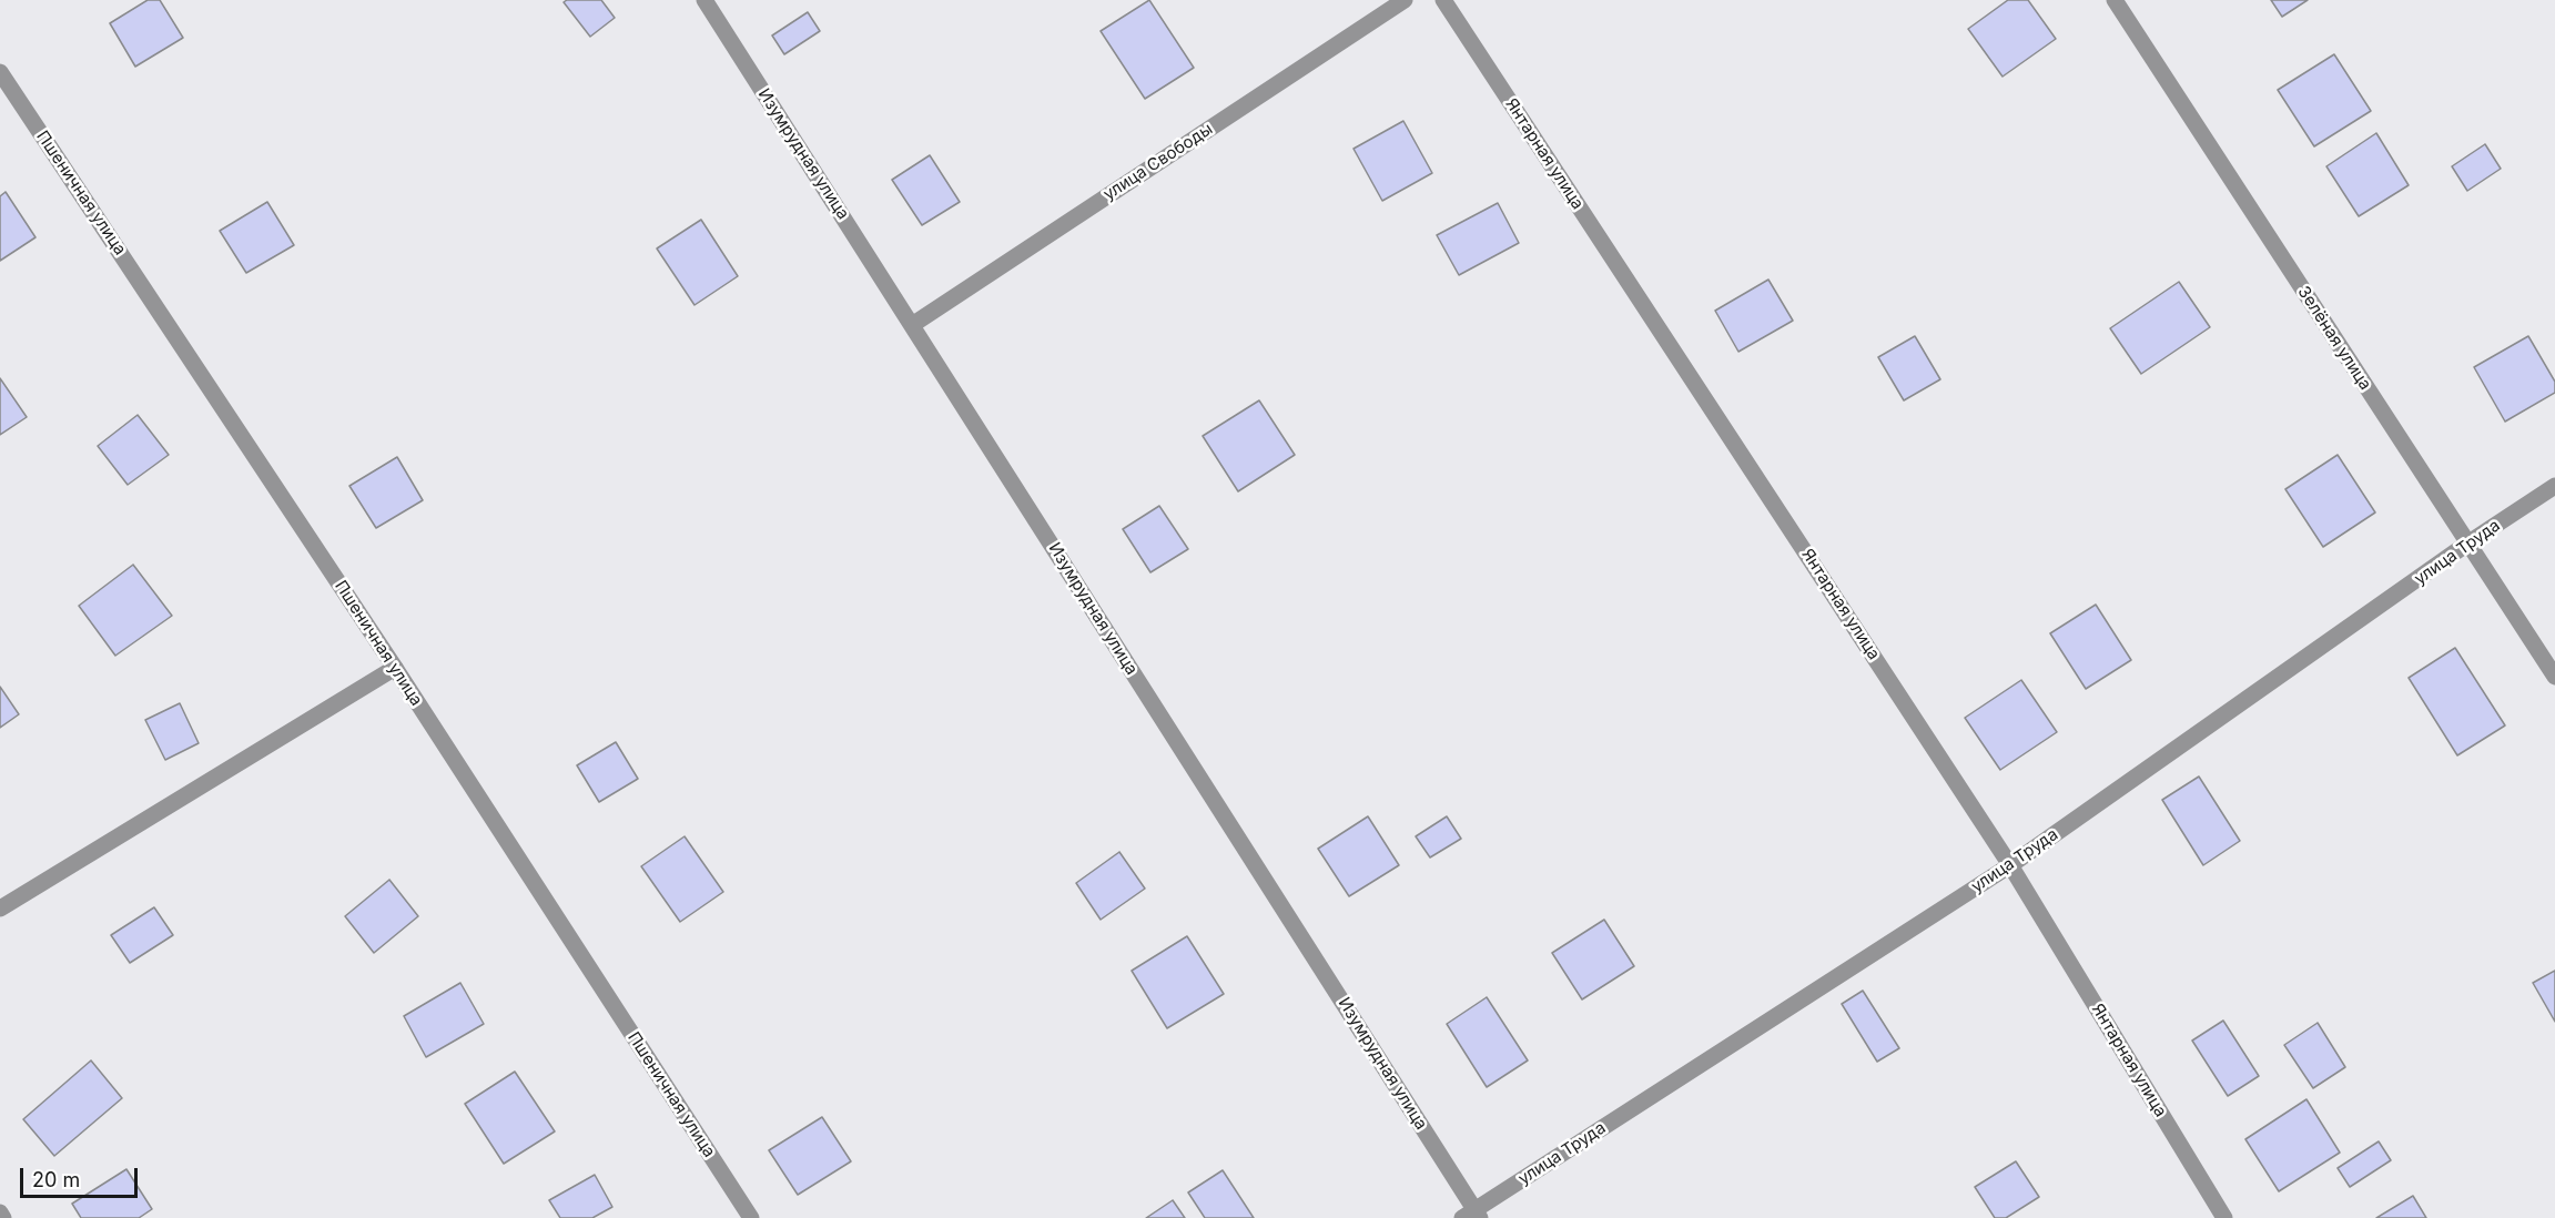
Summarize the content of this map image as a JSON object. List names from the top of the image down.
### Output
{
  "streets": {
    "street": [
      "Изумрудная улица",
      "Янтарная улица",
      "улица Свободы",
      "Пшеничная улица",
      "Зелёная улица",
      "улица Труда"
    ]
  },
  "crossings": [
    ["Изумрудная улица", "улица Свободы"],
    ["Изумрудная улица", "улица Труда"],
    ["Янтарная улица", "улица Труда"],
    ["Зелёная улица", "улица Труда"]
  ],
  "scale_bar": "20 m"
}
